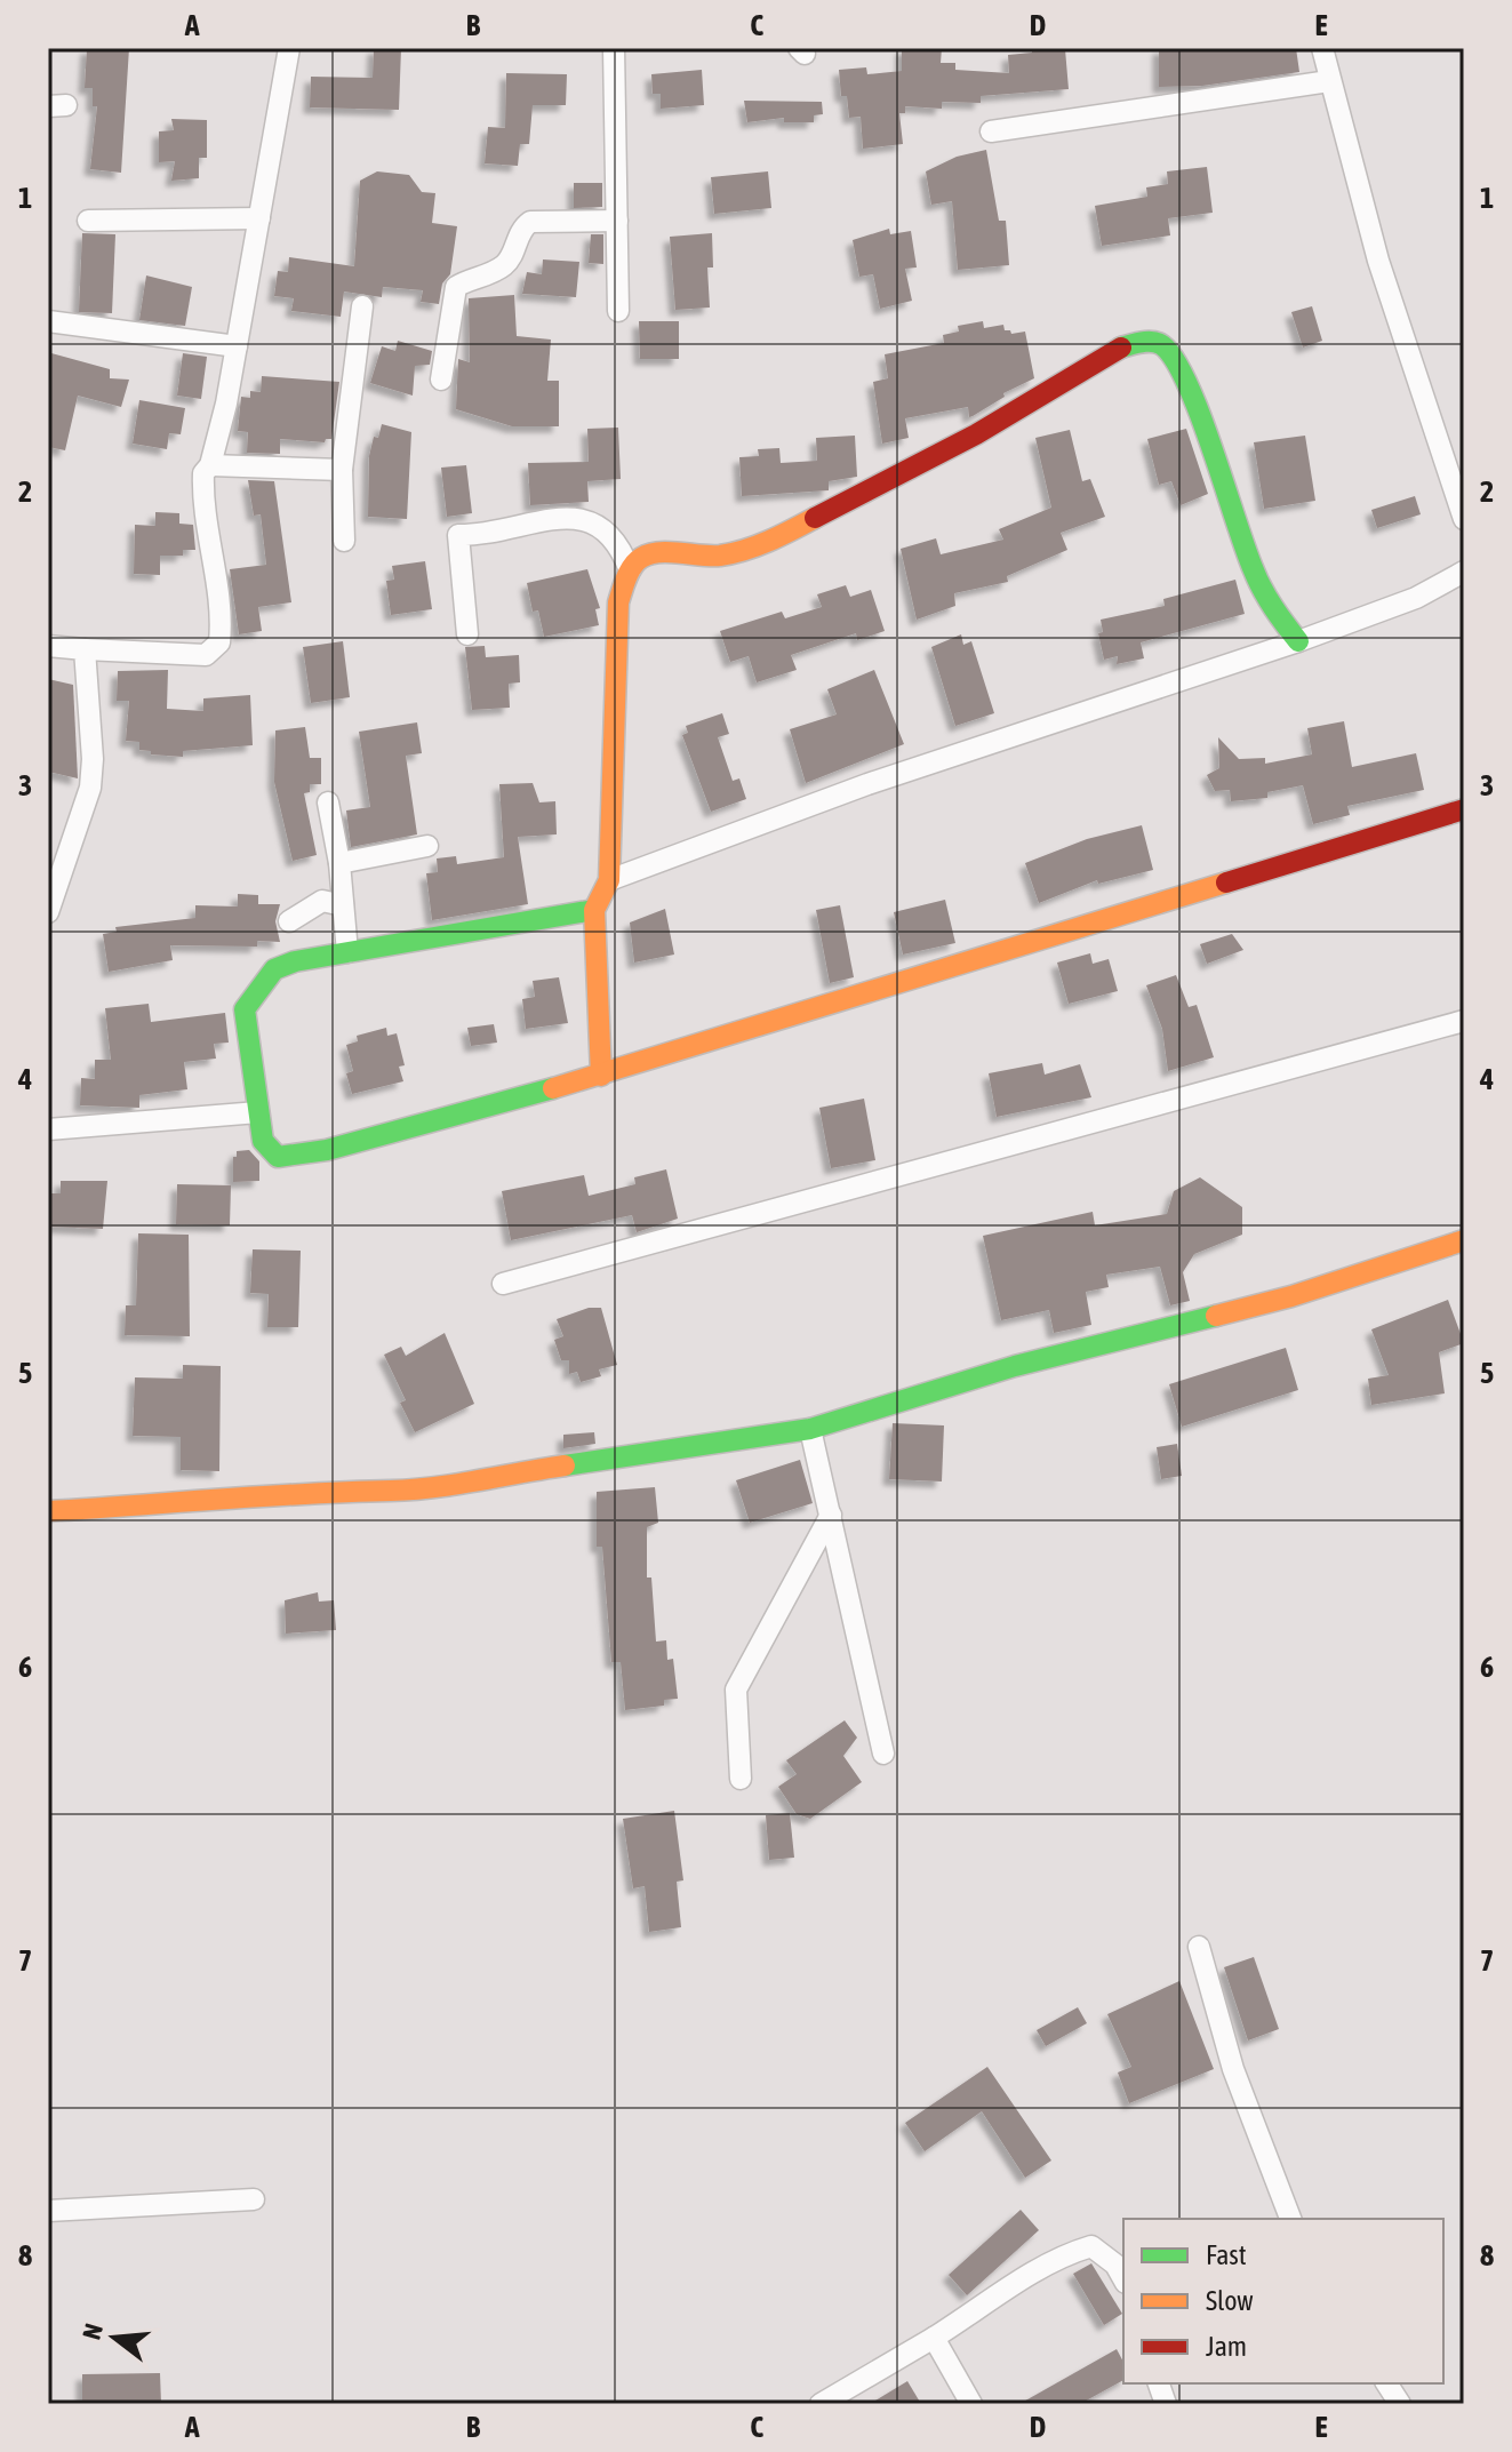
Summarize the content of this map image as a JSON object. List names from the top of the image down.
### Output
{
  "legend": ["Fast", "Slow", "Jam"],
  "north": "left",
  "grid": {
    "columns": [
      "A",
      "B",
      "C",
      "D",
      "E"
    ],
    "rows": [
      "1",
      "2",
      "3",
      "4",
      "5",
      "6",
      "7",
      "8"
    ]
  }
}
